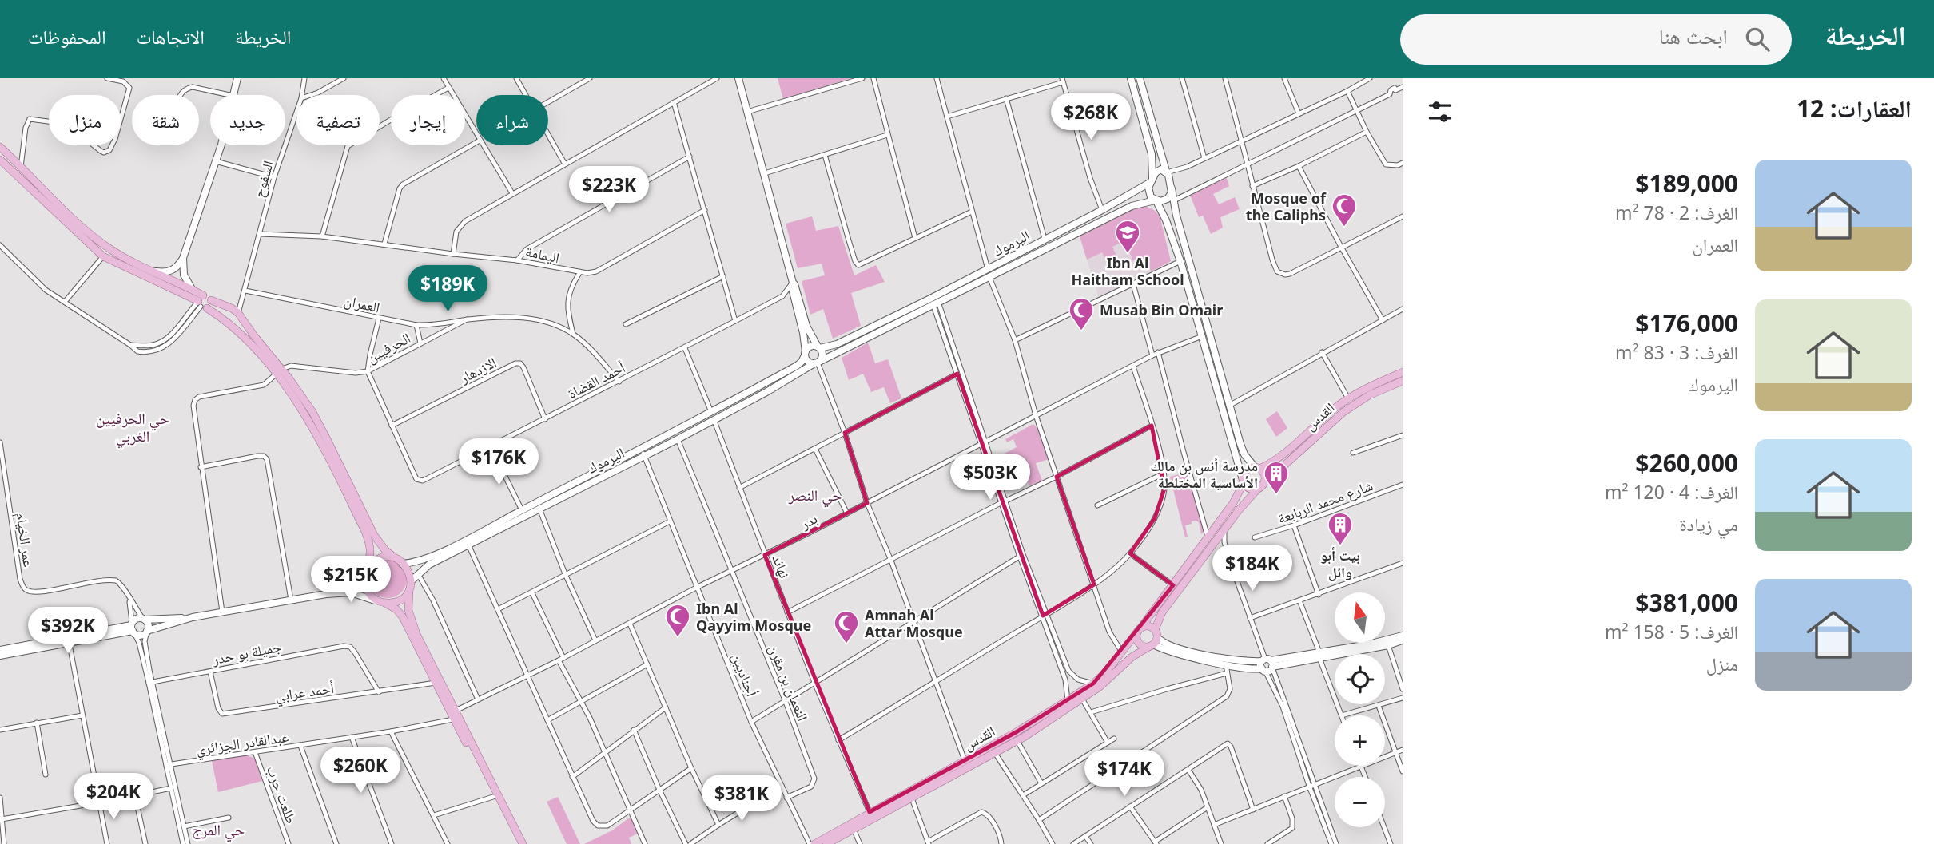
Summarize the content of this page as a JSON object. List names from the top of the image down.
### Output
{
  "streets": {
    "main road": ["القدس"],
    "street": [
      "السفوح",
      "اليرموك",
      "اليمامة",
      "العمران",
      "الحرفيين",
      "الازدهار",
      "أحمد القضاة",
      "شارع محمد الربابعة",
      "بدر",
      "عمر الخيام",
      "نهاند",
      "جميلة بو حدر",
      "أجناديين",
      "النعمان بن مقرن",
      "أحمد عرابي",
      "عبدالقادر الجزائري",
      "طلعت حرب"
    ]
  },
  "crossings": [
    ["السفوح", "اليمامة"],
    ["السفوح", "العمران"],
    ["اليرموك", "نهاند"],
    ["اليرموك", "أجناديين"],
    ["اليرموك", "النعمان بن مقرن"],
    ["العمران", "الحرفيين"],
    ["العمران", "أحمد القضاة"],
    ["الازدهار", "أحمد القضاة"],
    ["أحمد القضاة", "نهاند"],
    ["القدس", "نهاند"],
    ["بدر", "نهاند"],
    ["بدر", "أجناديين"],
    ["بدر", "النعمان بن مقرن"],
    ["جميلة بو حدر", "أحمد عرابي"],
    ["أجناديين", "النعمان بن مقرن"],
    ["عبدالقادر الجزائري", "طلعت حرب"]
  ],
  "districts": ["حي الحرفيين الغربي", "حي النصر", "حي المرج"],
  "places": {
    "mosque": [
      "Mosque of the Caliphs",
      "Musab Bin Omair",
      "Ibn Al Qayyim Mosque",
      "Amnah Al Attar Mosque"
    ],
    "school or university": ["Ibn Al Haitham School"],
    "building": ["مدرسة أنس بن مالك الأساسية المختلطة", "بيت أبو وائل"]
  },
  "north": "top",
  "page": {
    "header": "الخريطة",
    "search": "ابحث هنا",
    "nav": ["الخريطة", "الاتجاهات", "المحفوظات"],
    "heading": "العقارات: 12",
    "price": [
      "$268K",
      "$223K",
      "$189K",
      "$176K",
      "$503K",
      "$184K",
      "$215K",
      "$392K",
      "$260K",
      "$174K",
      "$204K",
      "$381K"
    ],
    "chip": [
      "شراء",
      "إيجار",
      "تصفية",
      "جديد",
      "شقة",
      "منزل"
    ],
    "list": [
      {
        "name": "$189,000",
        "note": "الغرف: 2 · 78 m² · العمران"
      },
      {
        "name": "$176,000",
        "note": "الغرف: 3 · 83 m² · اليرموك"
      },
      {
        "name": "$260,000",
        "note": "الغرف: 4 · 120 m² · مي زيادة"
      },
      {
        "name": "$381,000",
        "note": "الغرف: 5 · 158 m² · منزل"
      }
    ],
    "map_buttons": ["+", "−"]
  }
}
